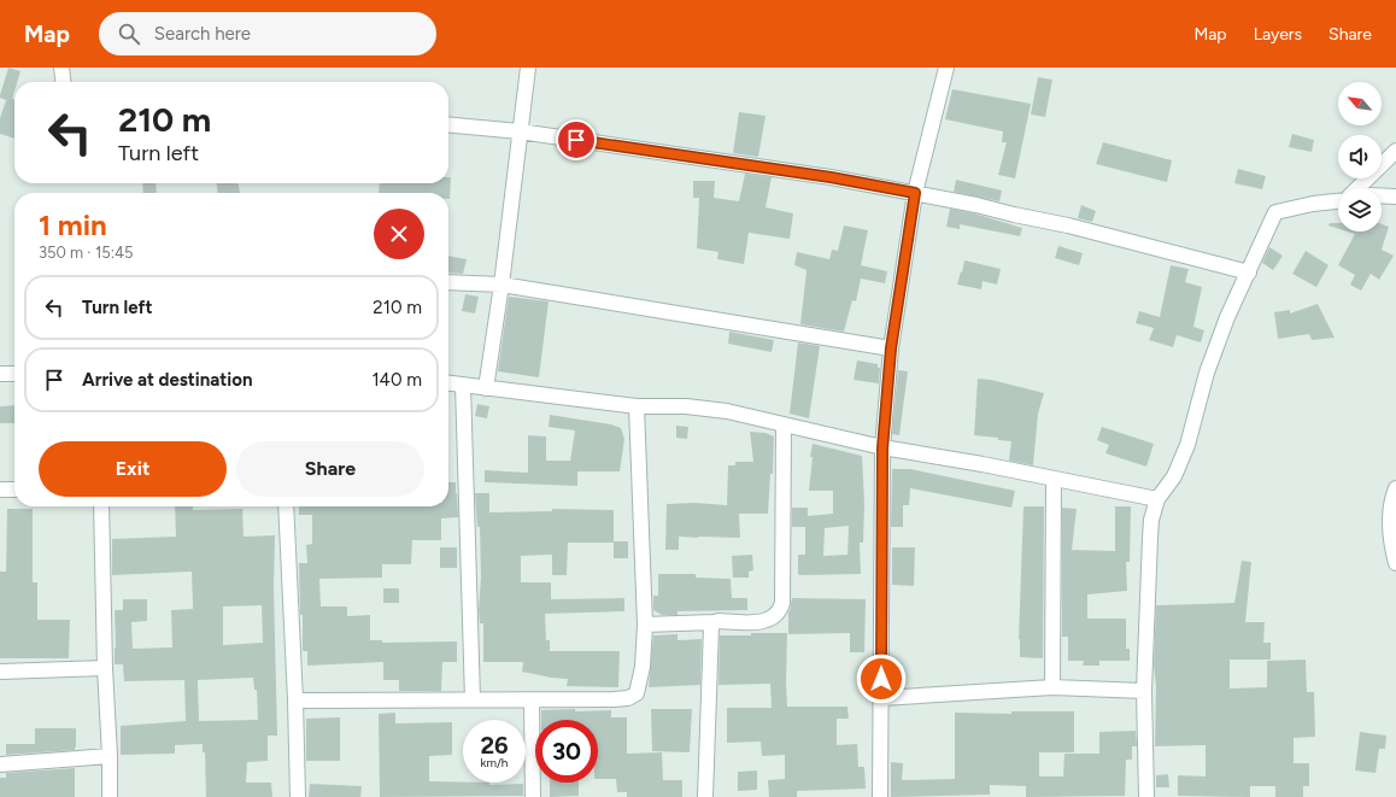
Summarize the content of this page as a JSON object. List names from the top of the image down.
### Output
{
  "north": "top left",
  "page": {
    "header": "Map",
    "search": "Search here",
    "nav": ["Map", "Layers", "Share"],
    "turn": ["210 m", "Turn left"],
    "heading": ["1 min", "350 m · 15:45"],
    "list": [
      {
        "name": "Turn left",
        "value": "210 m"
      },
      {
        "name": "Arrive at destination",
        "value": "140 m"
      }
    ],
    "buttons": ["Exit", "Share"],
    "speed": "26 km/h",
    "limit": "30"
  }
}
